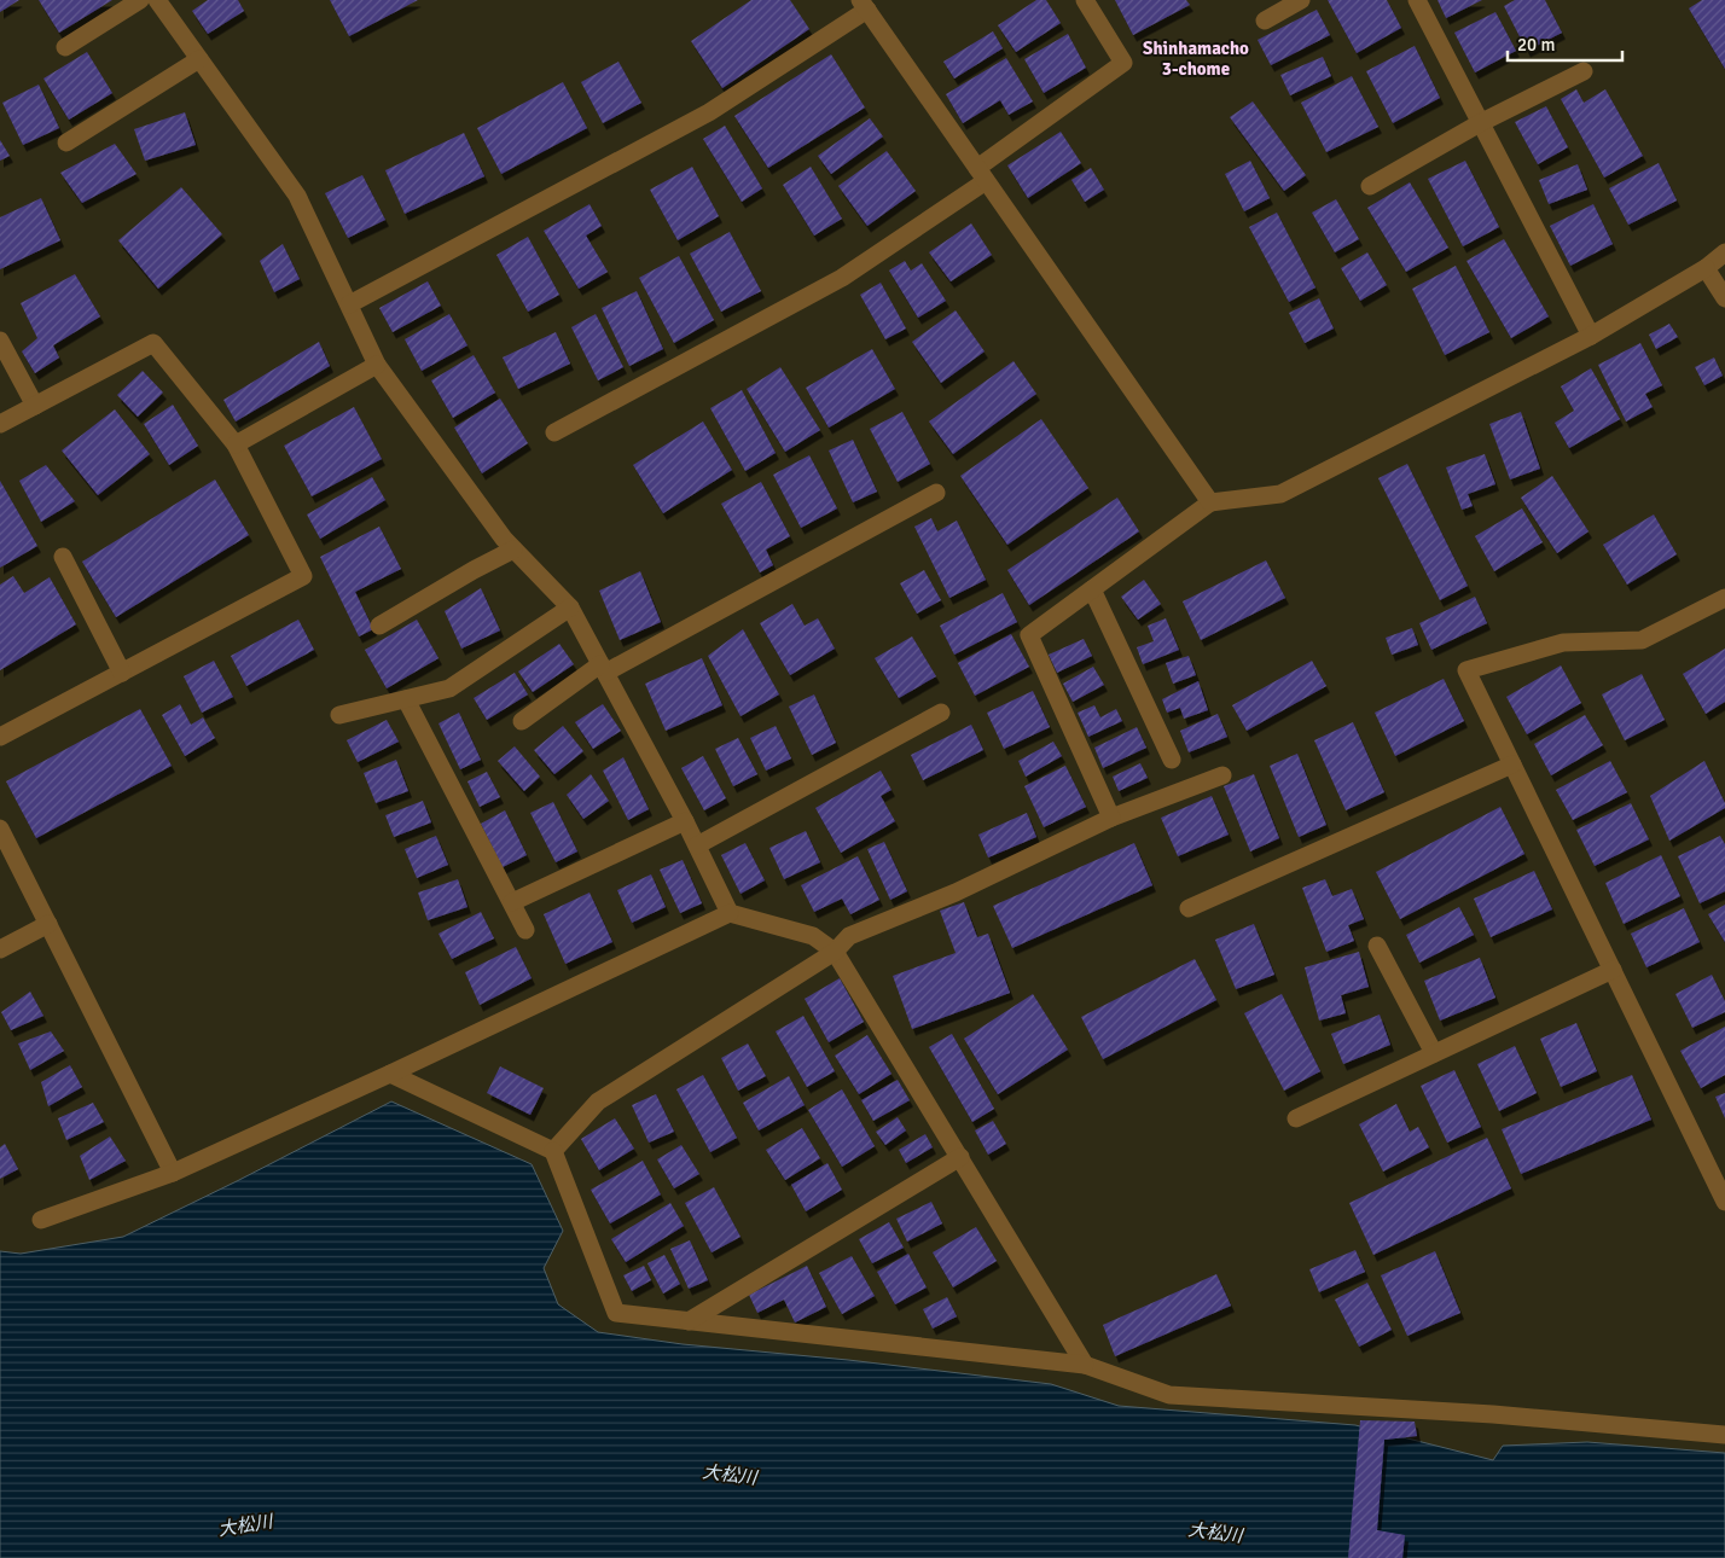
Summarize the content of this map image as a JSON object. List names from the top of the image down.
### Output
{
  "districts": ["Shinhamacho 3-chome"],
  "water": ["大松川"],
  "scale_bar": "20 m"
}
